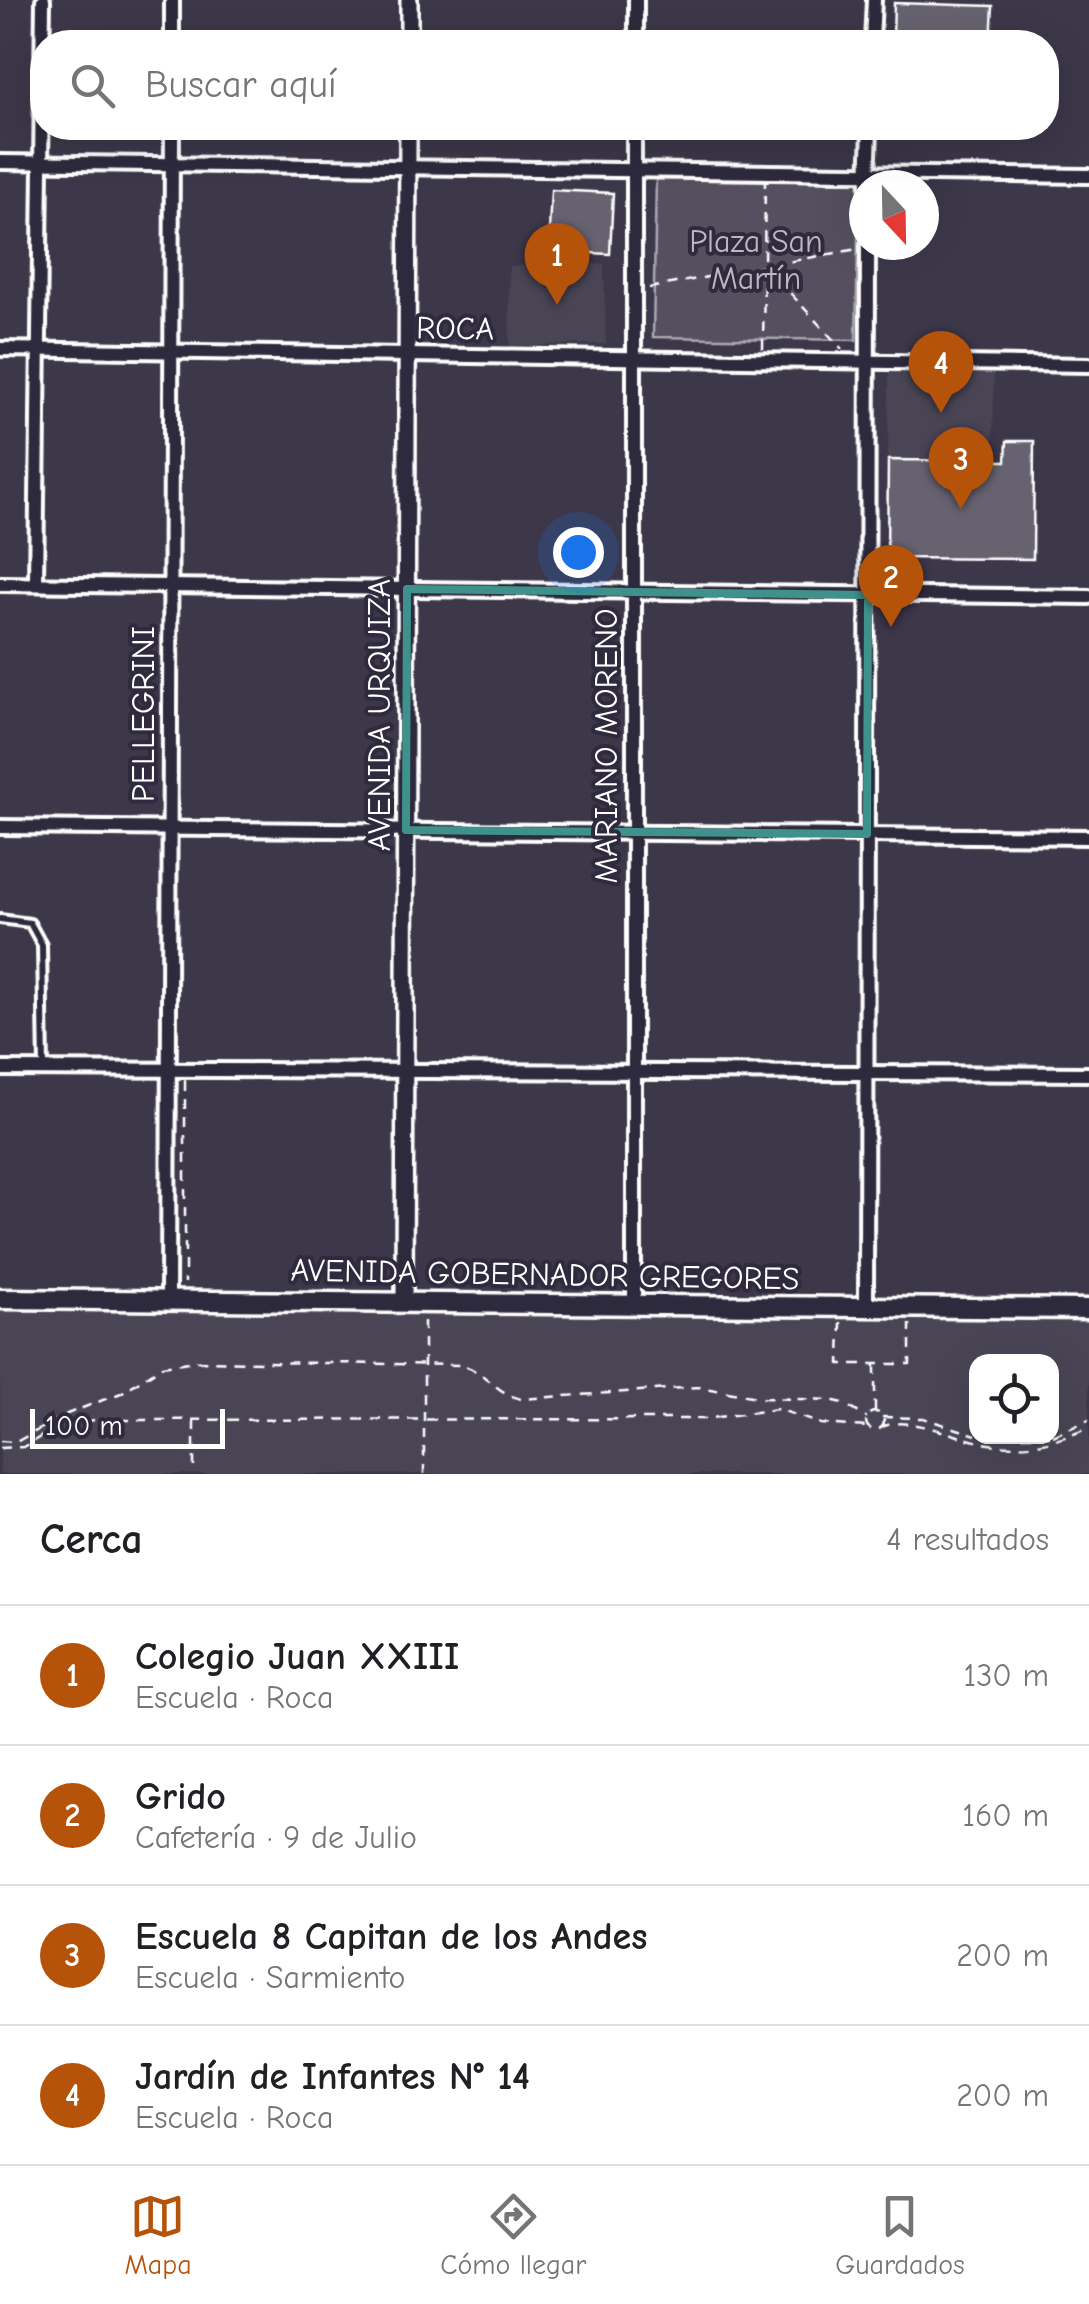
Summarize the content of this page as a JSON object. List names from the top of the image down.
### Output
{
  "streets": {
    "main road": ["AVENIDA GOBERNADOR GREGORES"],
    "street": [
      "ROCA",
      "PELLEGRINI",
      "AVENIDA URQUIZA",
      "MARIANO MORENO"
    ]
  },
  "crossings": [
    ["ROCA", "PELLEGRINI"],
    ["ROCA", "AVENIDA URQUIZA"],
    ["ROCA", "MARIANO MORENO"],
    ["PELLEGRINI", "AVENIDA GOBERNADOR GREGORES"],
    ["AVENIDA URQUIZA", "AVENIDA GOBERNADOR GREGORES"],
    ["MARIANO MORENO", "AVENIDA GOBERNADOR GREGORES"]
  ],
  "parks": ["Plaza San Martín"],
  "scale_bar": "100 m",
  "north": "bottom",
  "page": {
    "search": "Buscar aquí",
    "pins": [
      "1",
      "4",
      "3",
      "2"
    ],
    "scale": "100 m",
    "heading": ["Cerca", "4 resultados"],
    "list": [
      {
        "mark": "1",
        "name": "Colegio Juan XXIII",
        "note": "Escuela · Roca",
        "value": "130 m"
      },
      {
        "mark": "2",
        "name": "Grido",
        "note": "Cafetería · 9 de Julio",
        "value": "160 m"
      },
      {
        "mark": "3",
        "name": "Escuela 8 Capitan de los Andes",
        "note": "Escuela · Sarmiento",
        "value": "200 m"
      },
      {
        "mark": "4",
        "name": "Jardín de Infantes N° 14",
        "note": "Escuela · Roca",
        "value": "200 m"
      }
    ],
    "nav": ["Mapa", "Cómo llegar", "Guardados"]
  }
}
